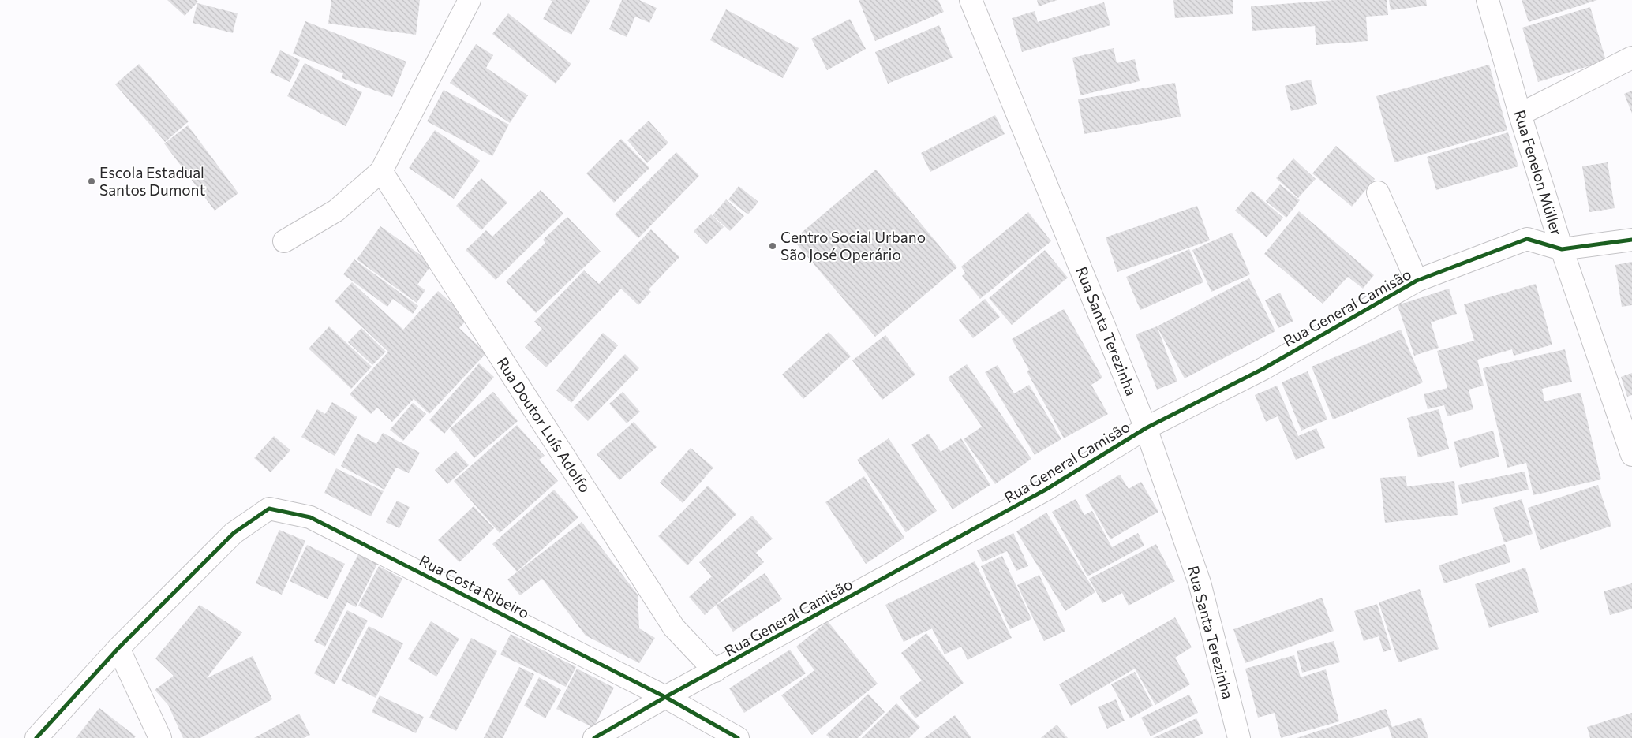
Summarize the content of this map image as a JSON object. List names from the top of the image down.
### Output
{
  "streets": {
    "street": [
      "Rua Fenelon Müller",
      "Rua General Camisão",
      "Rua Santa Terezinha",
      "Rua Doutor Luís Adolfo",
      "Rua Costa Ribeiro"
    ]
  },
  "crossings": [
    ["Rua Fenelon Müller", "Rua General Camisão"],
    ["Rua General Camisão", "Rua Santa Terezinha"],
    ["Rua General Camisão", "Rua Doutor Luís Adolfo"],
    ["Rua General Camisão", "Rua Costa Ribeiro"]
  ],
  "places": ["Escola Estadual Santos Dumont", "Centro Social Urbano São José Operário"]
}
